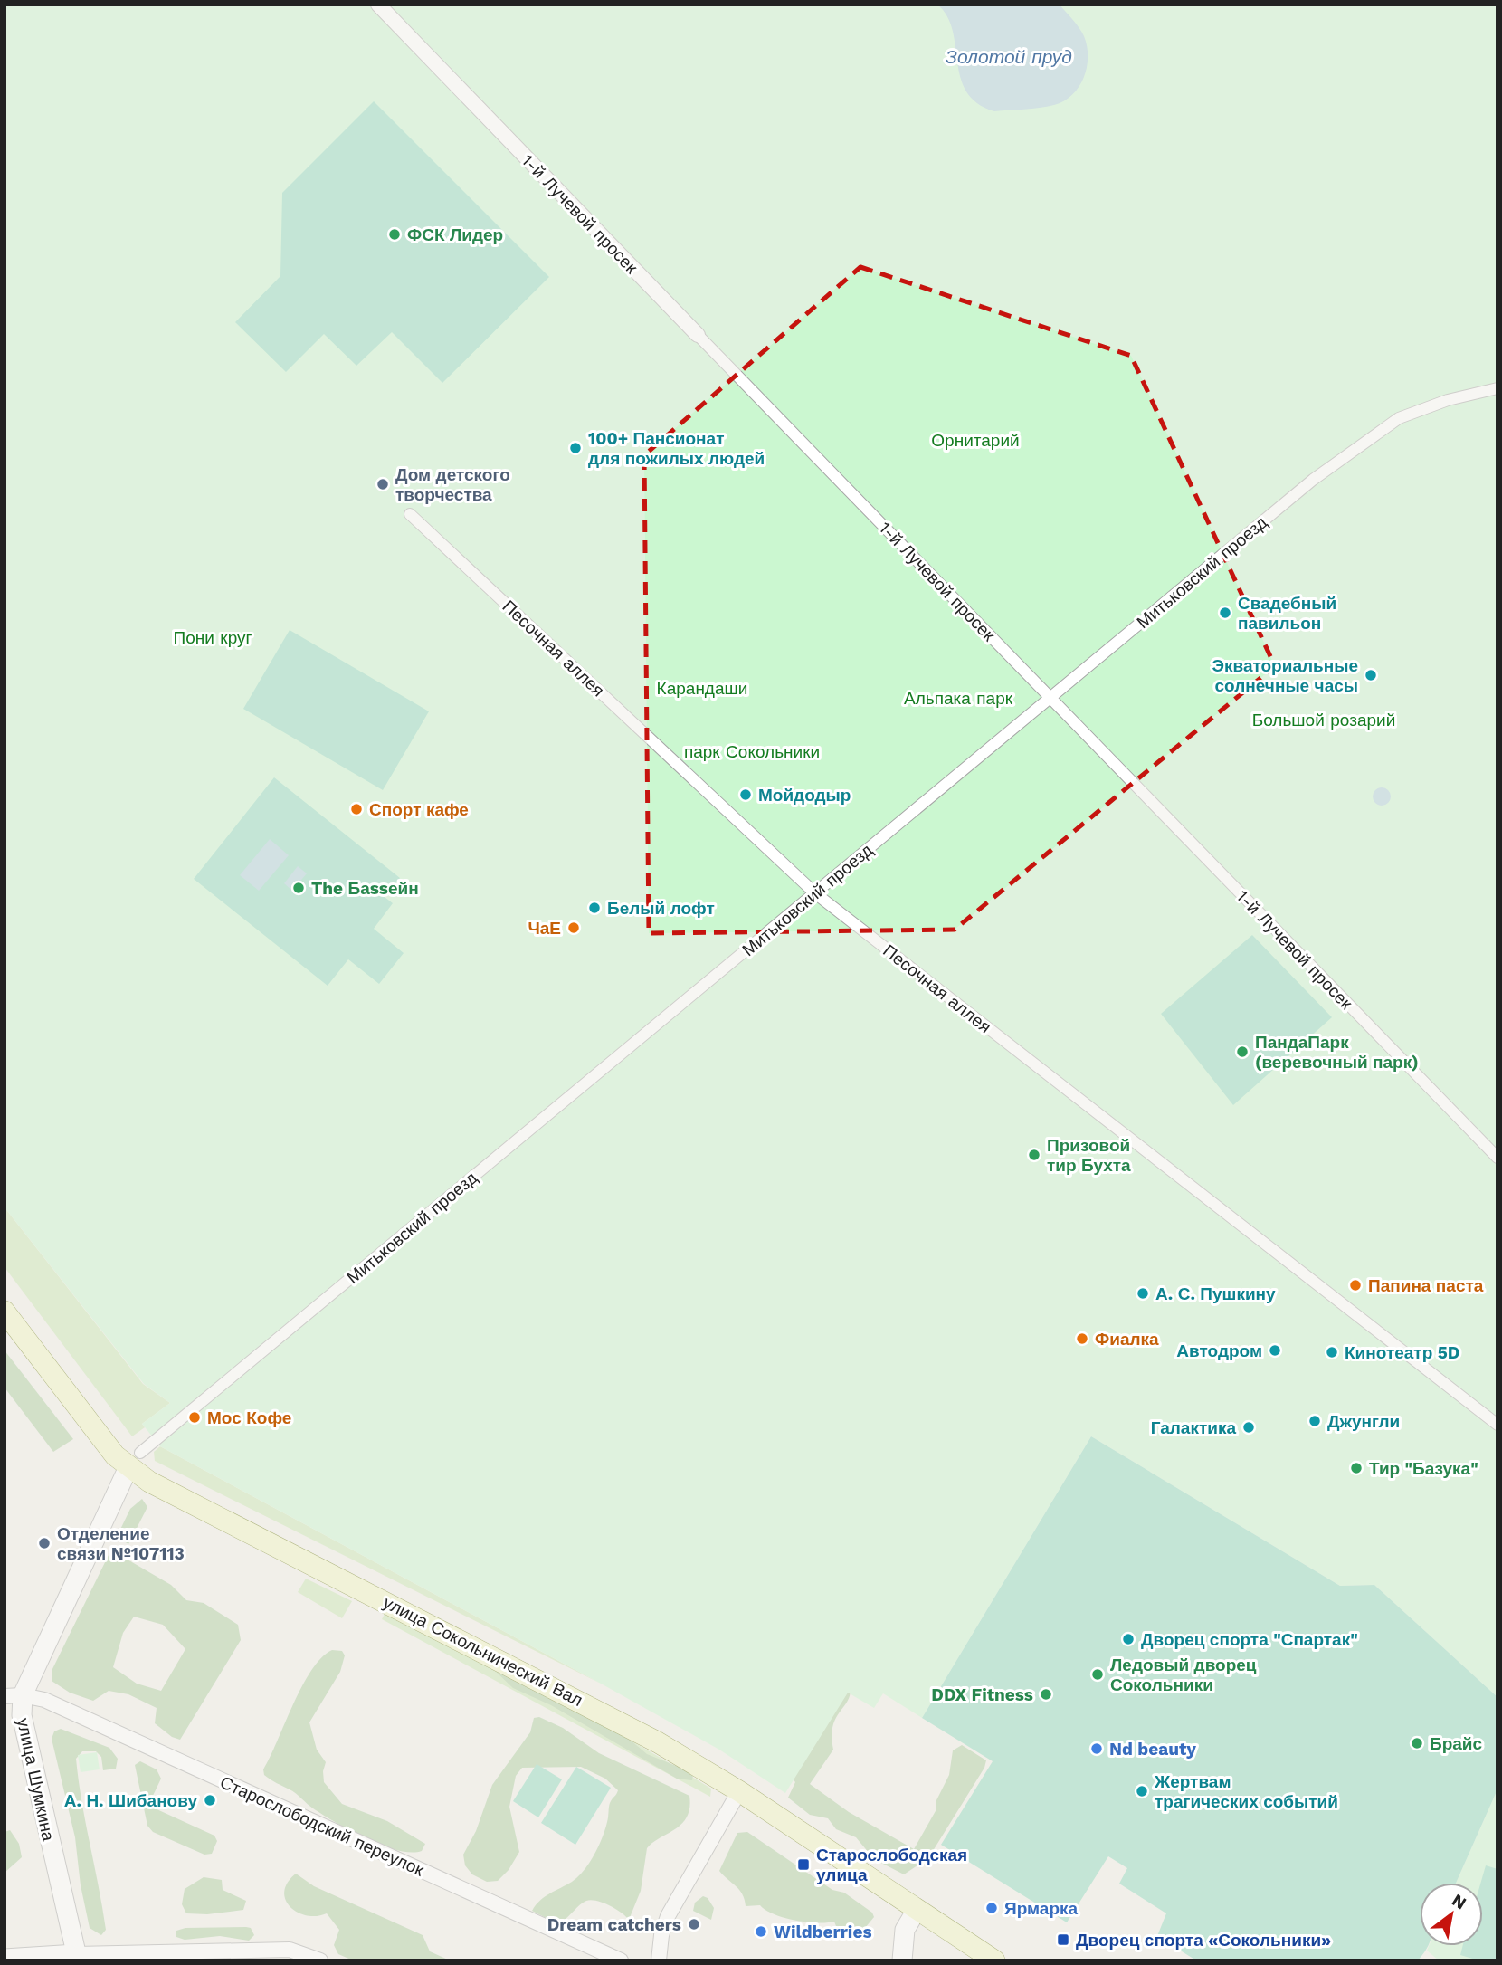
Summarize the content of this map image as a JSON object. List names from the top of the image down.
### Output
{
  "streets": {
    "main road": ["улица Сокольнический Вал"],
    "street": [
      "1-й Лучевой просек",
      "Митьковский проезд",
      "Песочная аллея",
      "улица Шумкина",
      "Старослободский переулок"
    ]
  },
  "crossings": [
    ["1-й Лучевой просек", "Митьковский проезд"],
    ["Митьковский проезд", "Песочная аллея"],
    ["Митьковский проезд", "улица Сокольнический Вал"],
    ["Митьковский проезд", "улица Шумкина"],
    ["улица Сокольнический Вал", "улица Шумкина"],
    ["улица Шумкина", "Старослободский переулок"]
  ],
  "water": ["Золотой пруд"],
  "parks": [
    "Орнитарий",
    "Пони круг",
    "Карандаши",
    "Альпака парк",
    "Большой розарий",
    "парк Сокольники"
  ],
  "places": {
    "other": [
      "ФСК Лидер",
      "100+ Пансионат для пожилых людей",
      "Дом детского творчества",
      "Свадебный павильон",
      "Экваториальные солнечные часы",
      "Мойдодыр",
      "Спорт кафе",
      "The Баssейн",
      "Белый лофт",
      "ЧаЕ",
      "ПандаПарк (веревочный парк)",
      "Призовой тир Бухта",
      "Папина паста",
      "А. С. Пушкину",
      "Фиалка",
      "Автодром",
      "Кинотеатр 5D",
      "Мос Кофе",
      "Джунгли",
      "Галактика",
      "Тир \"Базука\"",
      "Отделение связи №107113",
      "Дворец спорта \"Спартак\"",
      "Ледовый дворец Сокольники",
      "DDX Fitness",
      "Брайс",
      "Nd beauty",
      "Жертвам трагических событий",
      "А. Н. Шибанову",
      "Ярмарка",
      "Dream catchers",
      "Wildberries"
    ],
    "transit": ["Старослободская улица", "Дворец спорта «Сокольники»"]
  },
  "north": "top right"
}
